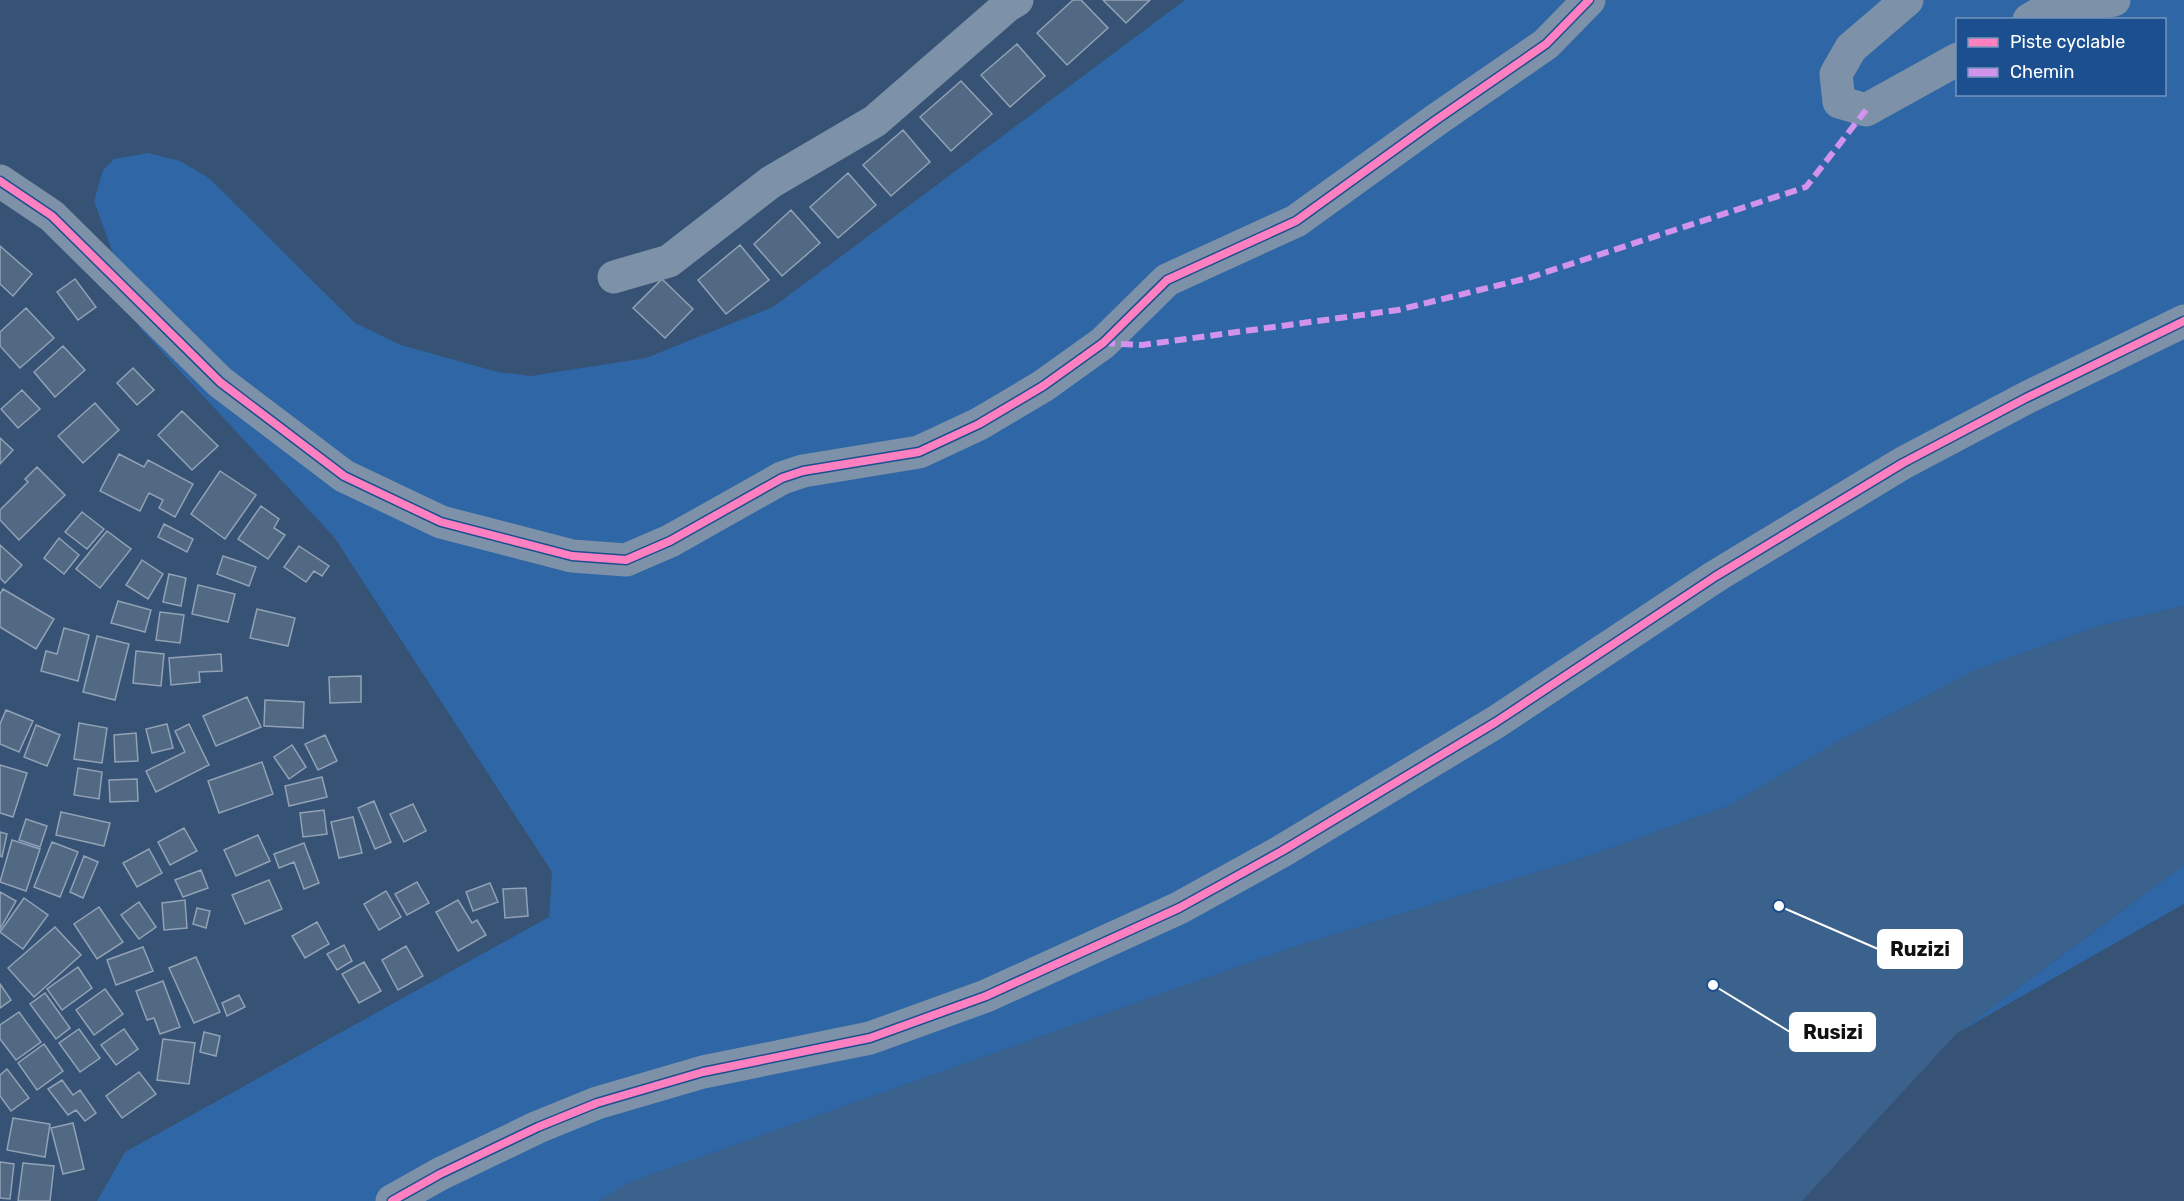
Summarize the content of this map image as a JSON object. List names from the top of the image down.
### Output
{
  "places": ["Ruzizi", "Rusizi"],
  "legend": ["Piste cyclable", "Chemin"]
}
